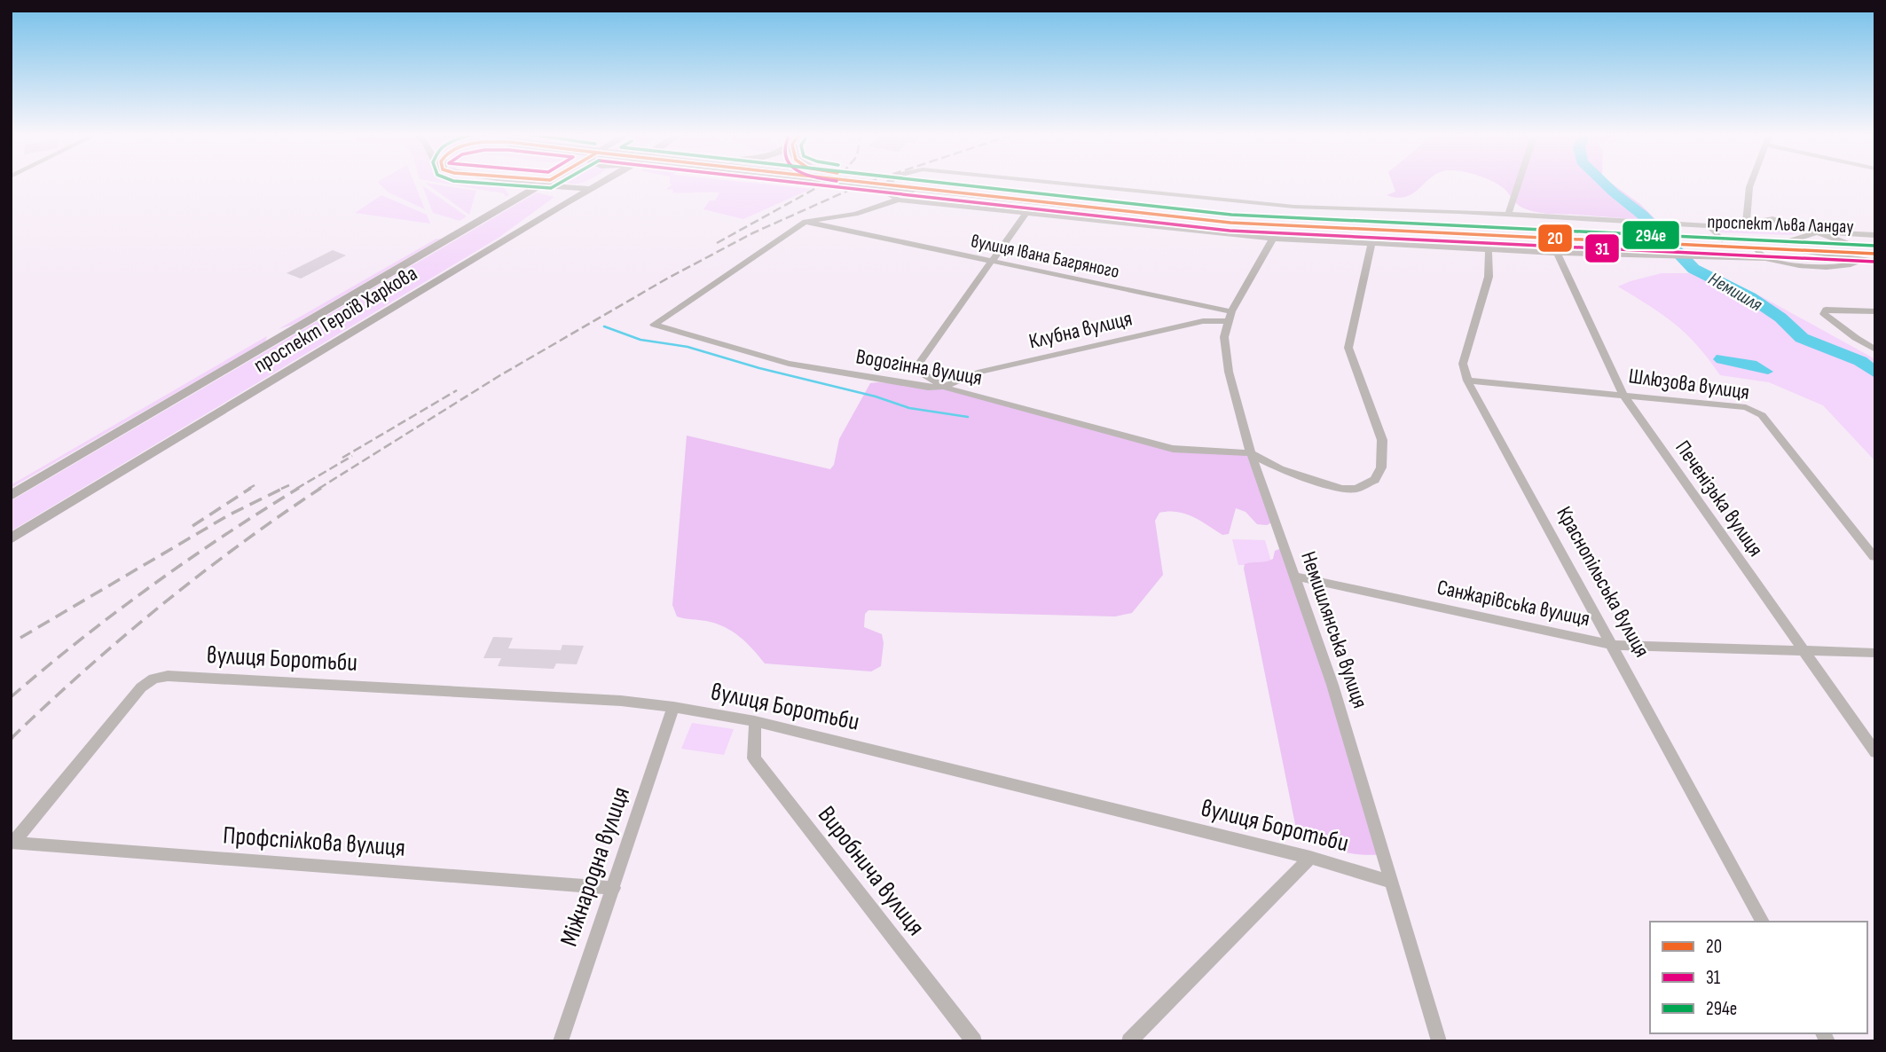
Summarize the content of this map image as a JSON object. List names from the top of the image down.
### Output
{
  "streets": {
    "main road": ["проспект Льва Ландау", "проспект Героїв Харкова"],
    "street": [
      "вулиця Івана Багряного",
      "Клубна вулиця",
      "Водогінна вулиця",
      "Шлюзова вулиця",
      "Печенізька вулиця",
      "Краснопільська вулиця",
      "Санжарівська вулиця",
      "Немишлянська вулиця",
      "вулиця Боротьби",
      "Профспілкова вулиця",
      "Міжнародна вулиця",
      "Виробнича вулиця"
    ]
  },
  "crossings": [
    ["вулиця Івана Багряного", "Клубна вулиця"],
    ["вулиця Івана Багряного", "Водогінна вулиця"],
    ["вулиця Івана Багряного", "Немишлянська вулиця"],
    ["Клубна вулиця", "Водогінна вулиця"],
    ["Клубна вулиця", "Немишлянська вулиця"],
    ["Водогінна вулиця", "Немишлянська вулиця"],
    ["Шлюзова вулиця", "Печенізька вулиця"],
    ["Шлюзова вулиця", "Краснопільська вулиця"],
    ["Печенізька вулиця", "Санжарівська вулиця"],
    ["Краснопільська вулиця", "Санжарівська вулиця"],
    ["Санжарівська вулиця", "Немишлянська вулиця"],
    ["Немишлянська вулиця", "вулиця Боротьби"],
    ["вулиця Боротьби", "Профспілкова вулиця"],
    ["вулиця Боротьби", "Міжнародна вулиця"],
    ["вулиця Боротьби", "Виробнича вулиця"],
    ["Профспілкова вулиця", "Міжнародна вулиця"]
  ],
  "water": ["Немишля"],
  "lines": ["transit line 20", "transit line 31", "transit line 294е"],
  "legend": ["20", "31", "294е"]
}
